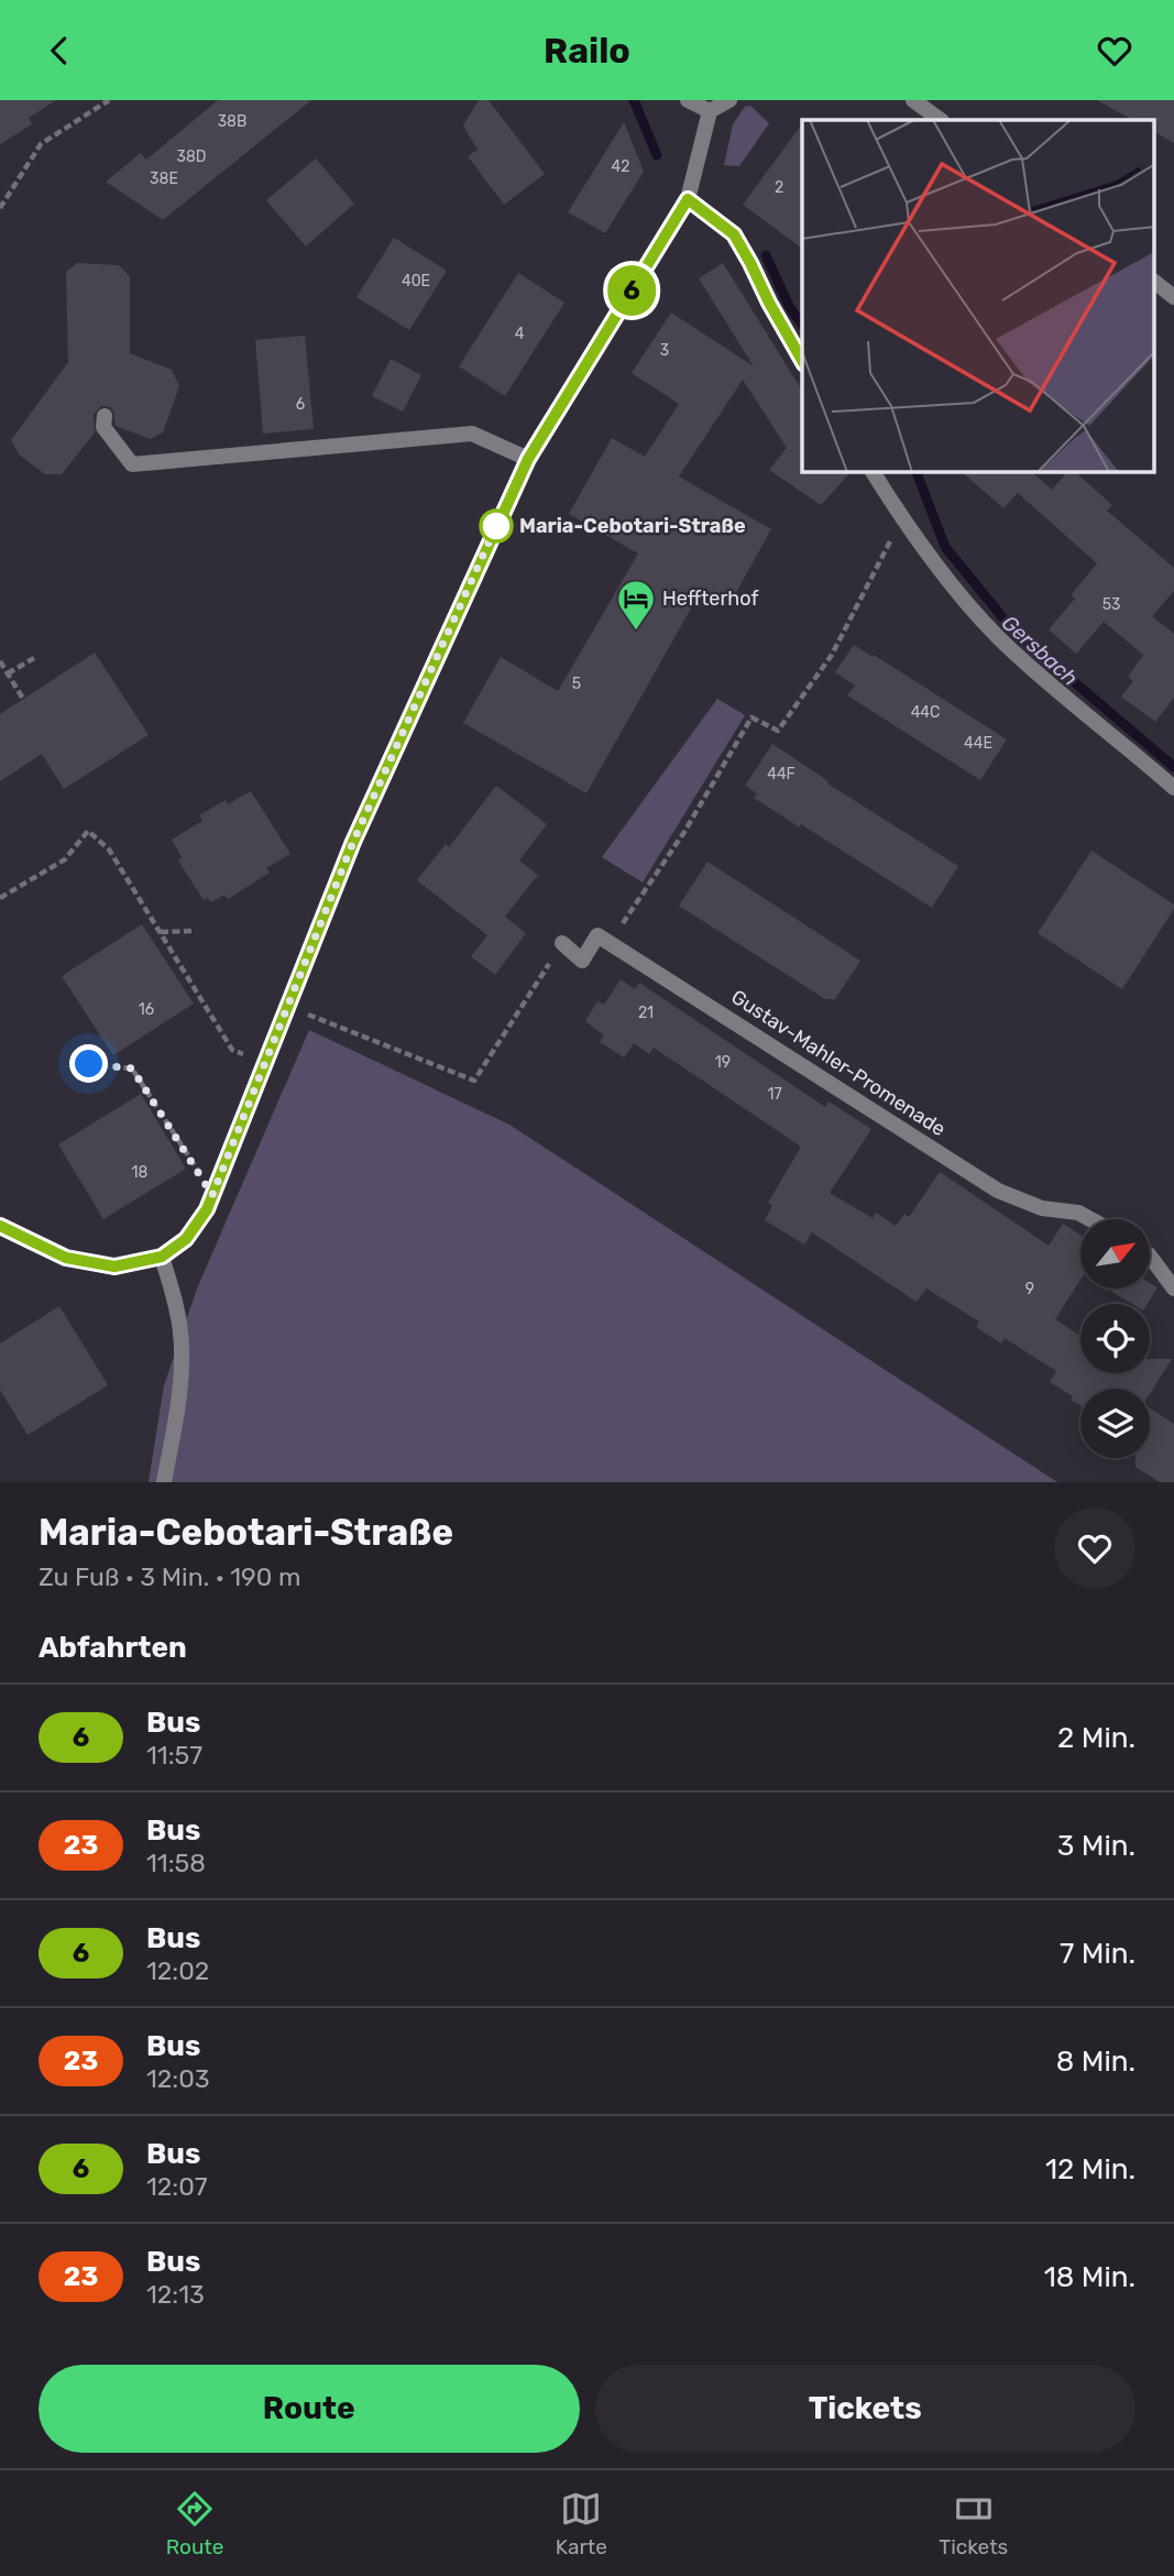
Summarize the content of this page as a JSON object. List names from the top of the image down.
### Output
{
  "streets": {
    "street": ["Gustav-Mahler-Promenade"]
  },
  "water": ["Gersbach"],
  "places": {
    "other": ["Maria-Cebotari-Straße"],
    "hotel": ["Heffterhof"]
  },
  "lines": ["bus line 6"],
  "house_numbers": [
    "38B",
    "38D",
    "42",
    "38E",
    "2",
    "40E",
    "4",
    "3",
    "6",
    "53",
    "5",
    "44C",
    "44E",
    "44F",
    "16",
    "21",
    "19",
    "17",
    "18",
    "9"
  ],
  "north": "top right",
  "page": {
    "header": "Railo",
    "on_map": "6",
    "heading": [
      ["Maria-Cebotari-Straße", "Zu Fuß · 3 Min. · 190 m"],
      "Abfahrten"
    ],
    "list": [
      {
        "mark": "6",
        "name": "Bus",
        "note": "11:57",
        "value": "2 Min."
      },
      {
        "mark": "23",
        "name": "Bus",
        "note": "11:58",
        "value": "3 Min."
      },
      {
        "mark": "6",
        "name": "Bus",
        "note": "12:02",
        "value": "7 Min."
      },
      {
        "mark": "23",
        "name": "Bus",
        "note": "12:03",
        "value": "8 Min."
      },
      {
        "mark": "6",
        "name": "Bus",
        "note": "12:07",
        "value": "12 Min."
      },
      {
        "mark": "23",
        "name": "Bus",
        "note": "12:13",
        "value": "18 Min."
      }
    ],
    "buttons": ["Route", "Tickets"],
    "tabs": ["Route", "Karte", "Tickets"]
  }
}
